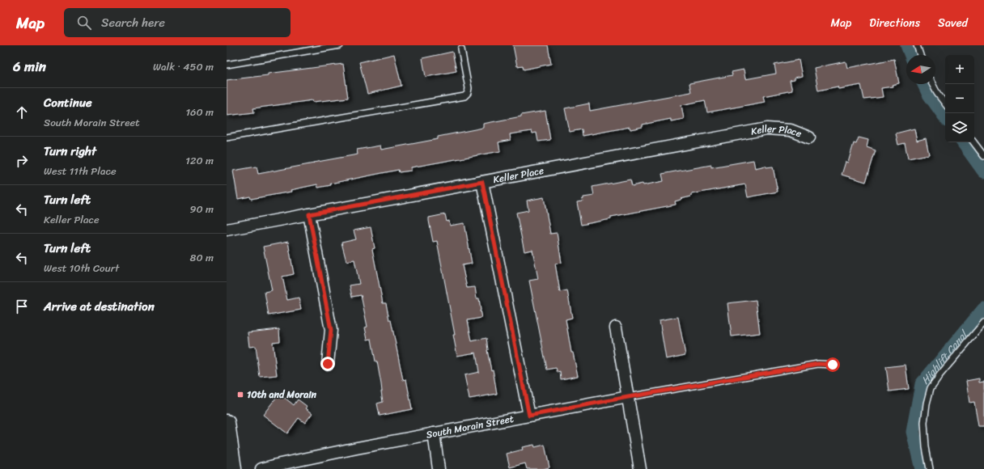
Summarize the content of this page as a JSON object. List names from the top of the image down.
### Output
{
  "streets": {
    "street": ["Keller Place", "South Morain Street"]
  },
  "water": ["Highlift Canal"],
  "places": {
    "transit": ["10th and Morain"]
  },
  "north": "left",
  "page": {
    "header": "Map",
    "search": "Search here",
    "nav": ["Map", "Directions", "Saved"],
    "heading": ["6 min", "Walk · 450 m"],
    "map_buttons": ["+", "−"],
    "list": [
      ["Continue", "South Morain Street", "160 m"],
      ["Turn right", "West 11th Place", "120 m"],
      ["Turn left", "Keller Place", "90 m"],
      ["Turn left", "West 10th Court", "80 m"],
      "Arrive at destination"
    ]
  }
}
